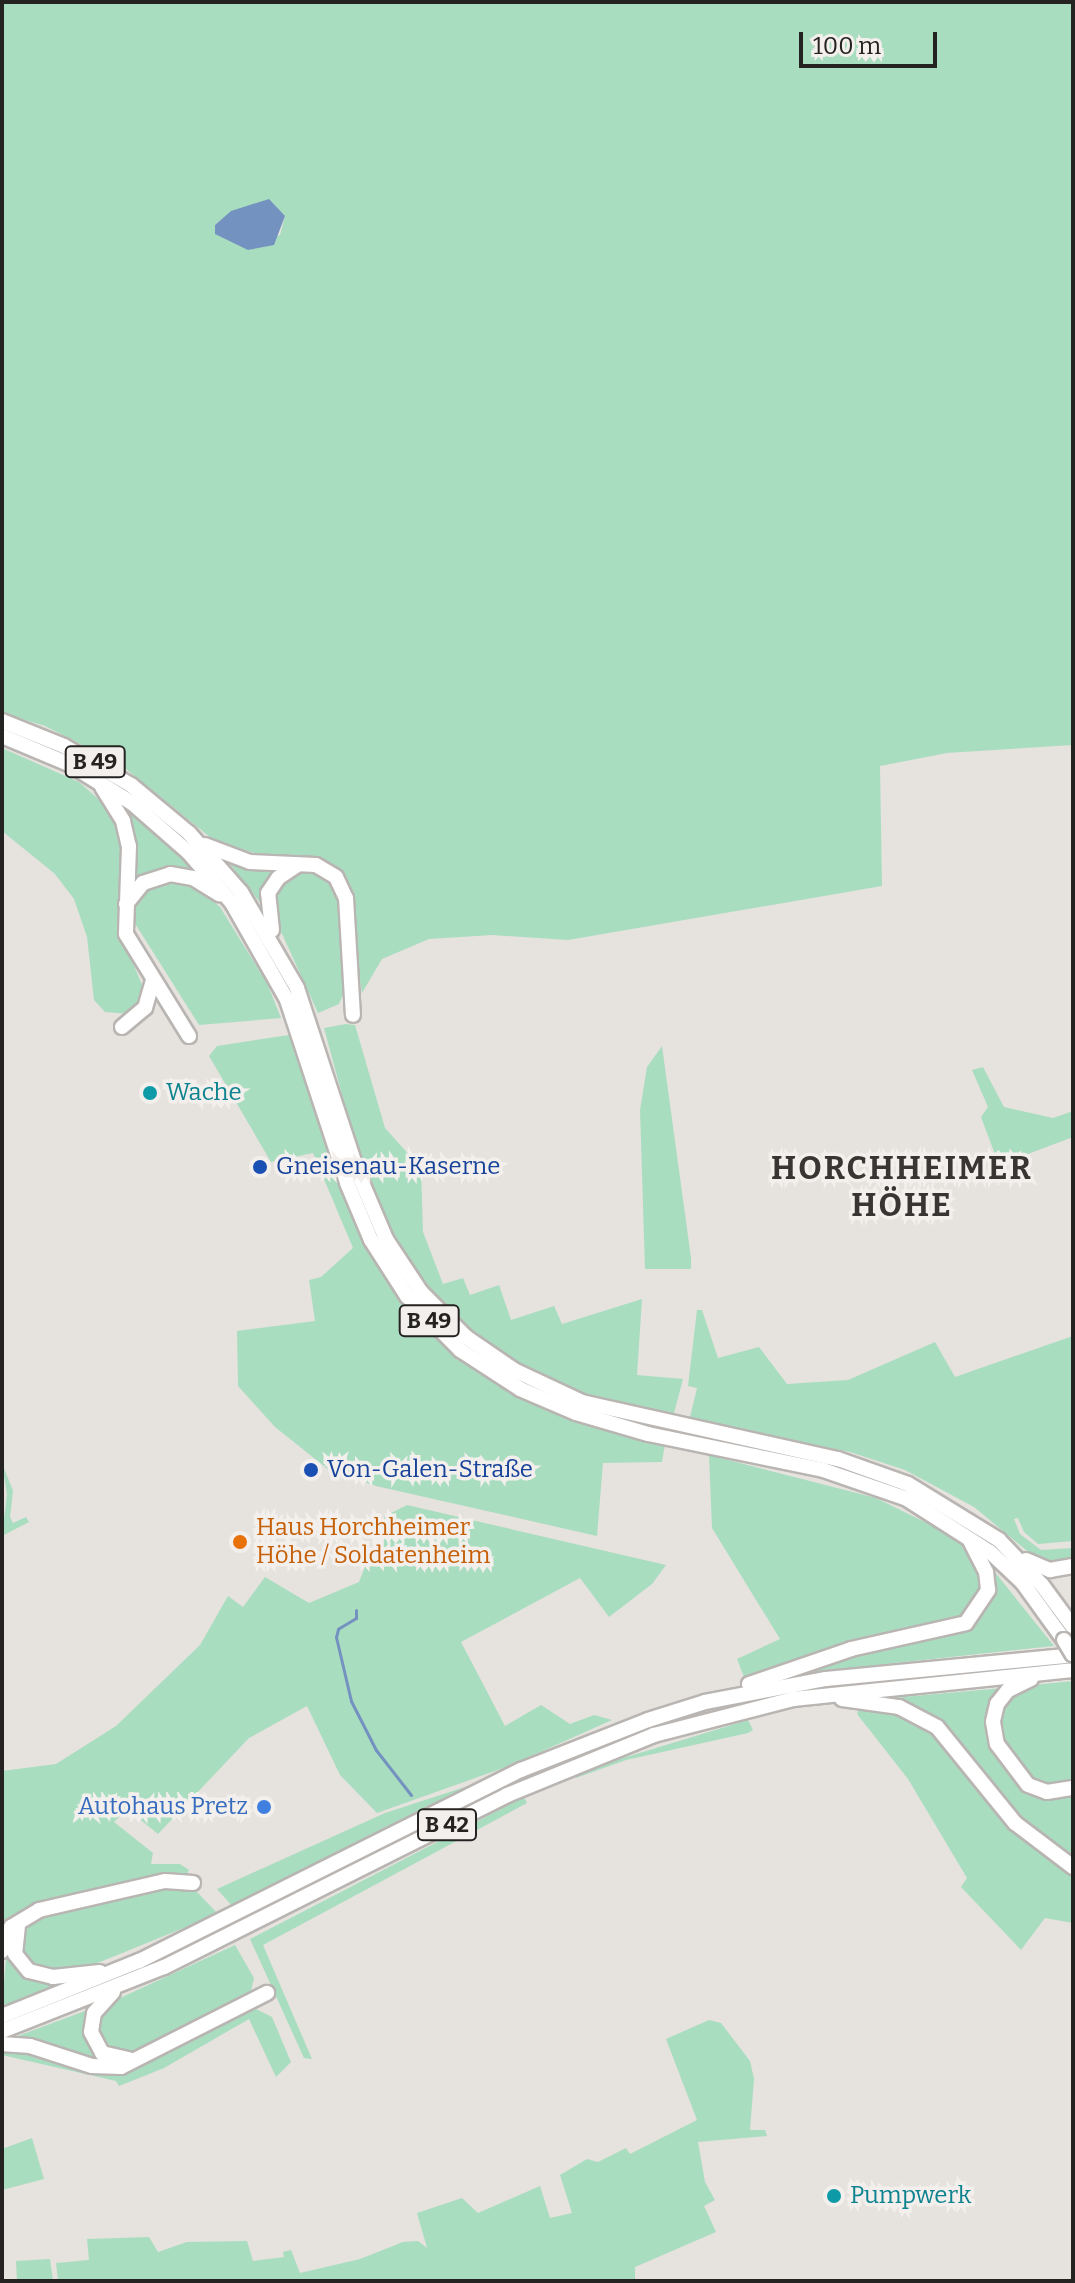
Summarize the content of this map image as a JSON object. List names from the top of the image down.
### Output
{
  "streets": {
    "highway": ["B 49", "B 42"]
  },
  "districts": ["HORCHHEIMER HÖHE"],
  "places": [
    "Wache",
    "Gneisenau-Kaserne",
    "Von-Galen-Straße",
    "Haus Horchheimer Höhe / Soldatenheim",
    "Autohaus Pretz",
    "Pumpwerk"
  ],
  "scale_bar": "100 m"
}
